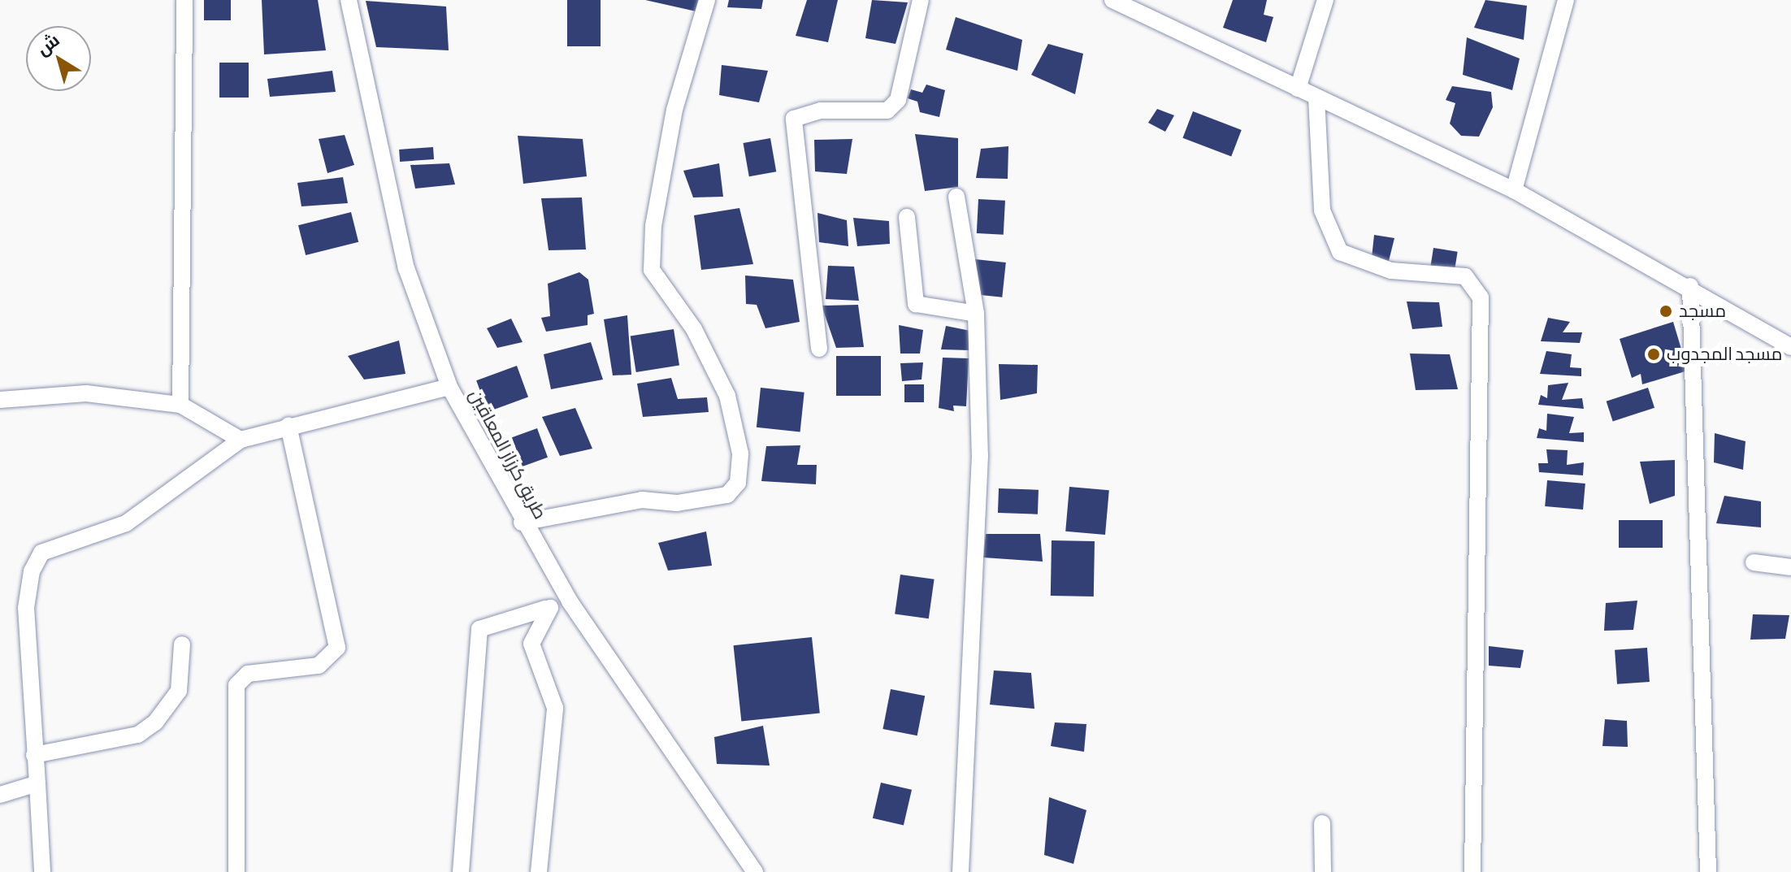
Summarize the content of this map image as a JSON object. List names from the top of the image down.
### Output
{
  "streets": {
    "street": ["طريق كرزاز المعاقين"]
  },
  "places": ["مسجد", "مسجد المجدوب"],
  "north": "top left"
}
